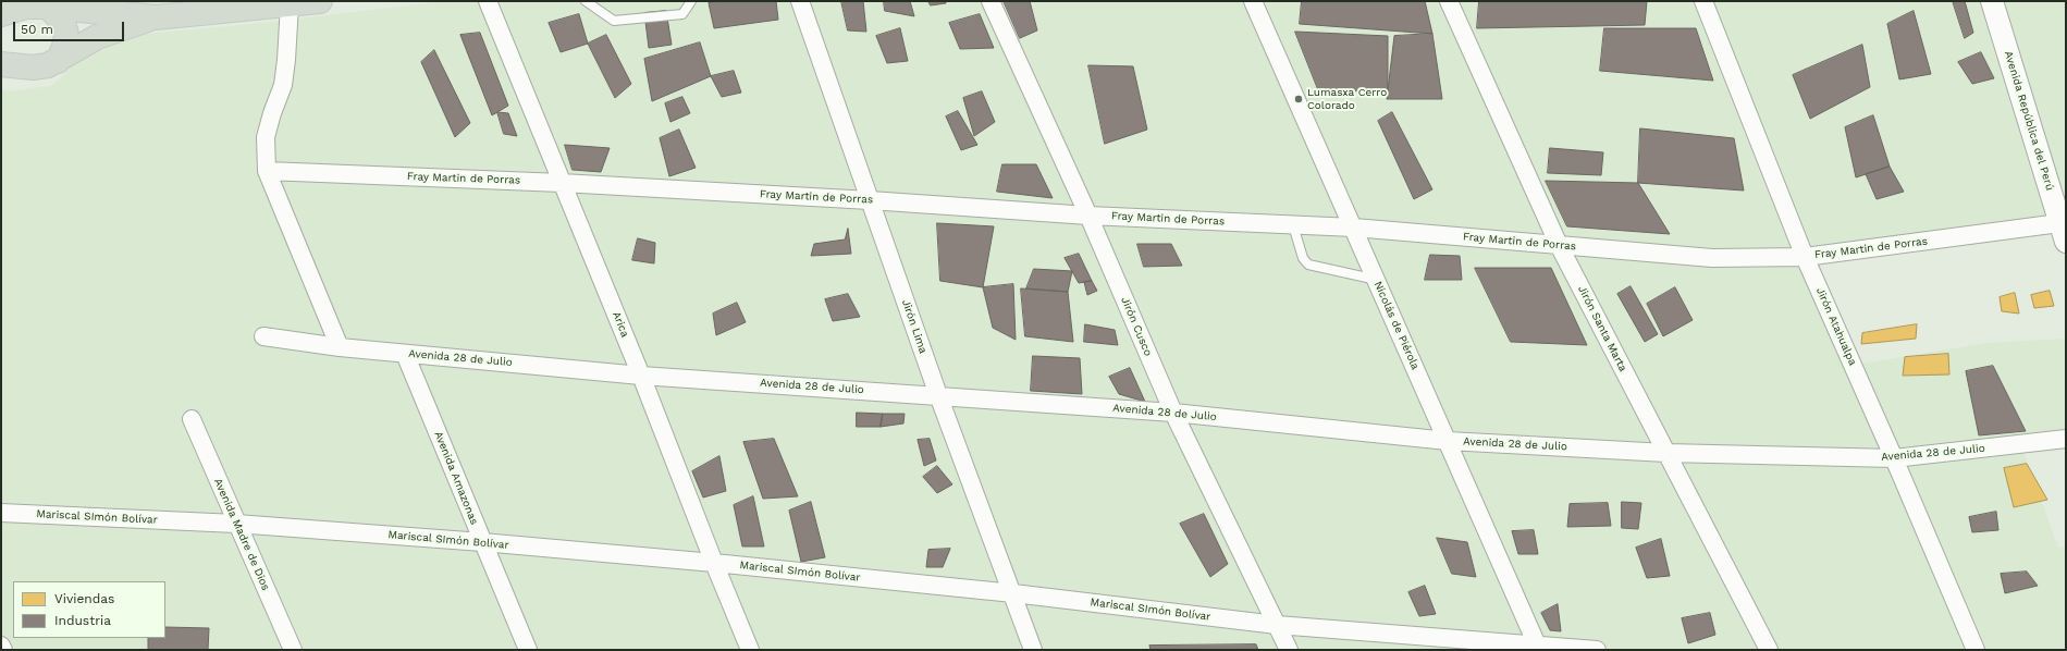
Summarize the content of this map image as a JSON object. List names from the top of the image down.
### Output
{
  "streets": {
    "street": [
      "Avenida República del Perú",
      "Fray Martin de Porras",
      "Arica",
      "Nicolás de Piérola",
      "Jirón Lima",
      "Jirón Cusco",
      "Jirón Atahualpa",
      "Jirón Santa Marta",
      "Avenida 28 de Julio",
      "Avenida Amazonas",
      "Mariscal SImón Bolívar",
      "Avenida Madre de Dios"
    ]
  },
  "crossings": [
    ["Avenida República del Perú", "Fray Martin de Porras"],
    ["Fray Martin de Porras", "Arica"],
    ["Fray Martin de Porras", "Nicolás de Piérola"],
    ["Fray Martin de Porras", "Jirón Lima"],
    ["Fray Martin de Porras", "Jirón Cusco"],
    ["Fray Martin de Porras", "Jirón Atahualpa"],
    ["Fray Martin de Porras", "Jirón Santa Marta"],
    ["Arica", "Avenida 28 de Julio"],
    ["Arica", "Mariscal SImón Bolívar"],
    ["Nicolás de Piérola", "Avenida 28 de Julio"],
    ["Nicolás de Piérola", "Mariscal SImón Bolívar"],
    ["Jirón Lima", "Avenida 28 de Julio"],
    ["Jirón Lima", "Mariscal SImón Bolívar"],
    ["Jirón Cusco", "Avenida 28 de Julio"],
    ["Jirón Cusco", "Mariscal SImón Bolívar"],
    ["Jirón Atahualpa", "Avenida 28 de Julio"],
    ["Jirón Santa Marta", "Avenida 28 de Julio"],
    ["Avenida 28 de Julio", "Avenida Amazonas"],
    ["Avenida Amazonas", "Mariscal SImón Bolívar"],
    ["Mariscal SImón Bolívar", "Avenida Madre de Dios"]
  ],
  "places": ["Lumasxa Cerro Colorado"],
  "legend": ["Viviendas", "Industria"],
  "scale_bar": "50 m"
}
